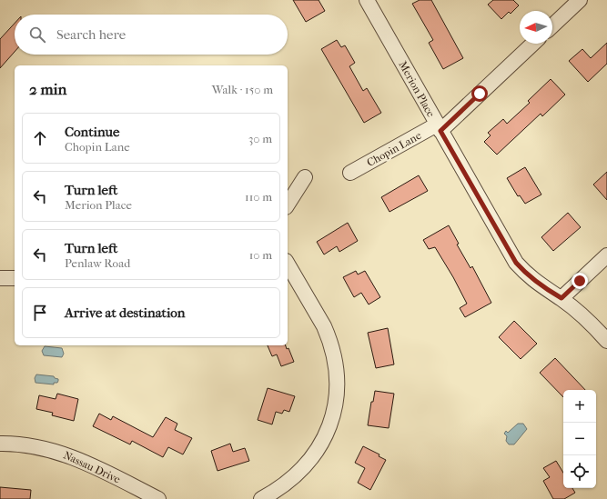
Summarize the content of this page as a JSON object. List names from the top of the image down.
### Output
{
  "streets": {
    "street": ["Merion Place", "Chopin Lane", "Nassau Drive"]
  },
  "crossings": [
    ["Merion Place", "Chopin Lane"]
  ],
  "north": "left",
  "page": {
    "search": "Search here",
    "heading": ["2 min", "Walk · 150 m"],
    "list": [
      ["Continue", "Chopin Lane", "30 m"],
      ["Turn left", "Merion Place", "110 m"],
      ["Turn left", "Penlaw Road", "10 m"],
      "Arrive at destination"
    ],
    "map_buttons": ["+", "−"]
  }
}
